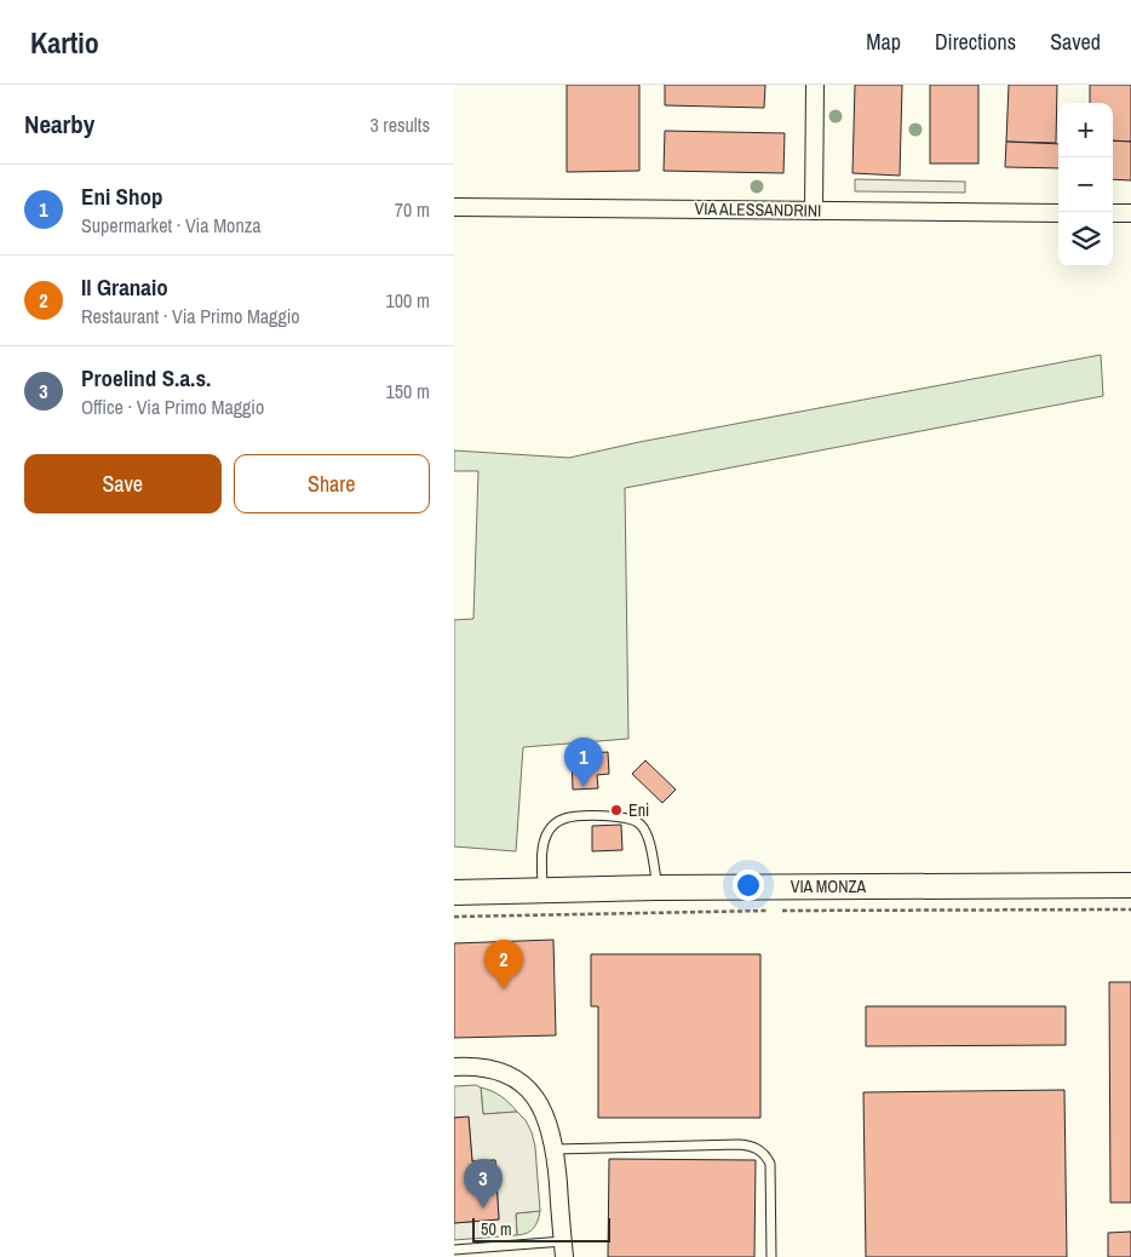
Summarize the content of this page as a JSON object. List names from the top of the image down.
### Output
{
  "streets": {
    "main road": ["VIA MONZA"],
    "street": ["VIA ALESSANDRINI"]
  },
  "places": ["Eni"],
  "scale_bar": "50 m",
  "page": {
    "header": "Kartio",
    "nav": ["Map", "Directions", "Saved"],
    "heading": ["Nearby", "3 results"],
    "map_buttons": ["+", "−"],
    "list": [
      {
        "mark": "1",
        "name": "Eni Shop",
        "note": "Supermarket · Via Monza",
        "value": "70 m"
      },
      {
        "mark": "2",
        "name": "Il Granaio",
        "note": "Restaurant · Via Primo Maggio",
        "value": "100 m"
      },
      {
        "mark": "3",
        "name": "Proelind S.a.s.",
        "note": "Office · Via Primo Maggio",
        "value": "150 m"
      }
    ],
    "buttons": ["Save", "Share"],
    "pins": ["1", "2", "3"],
    "scale": "50 m"
  }
}
